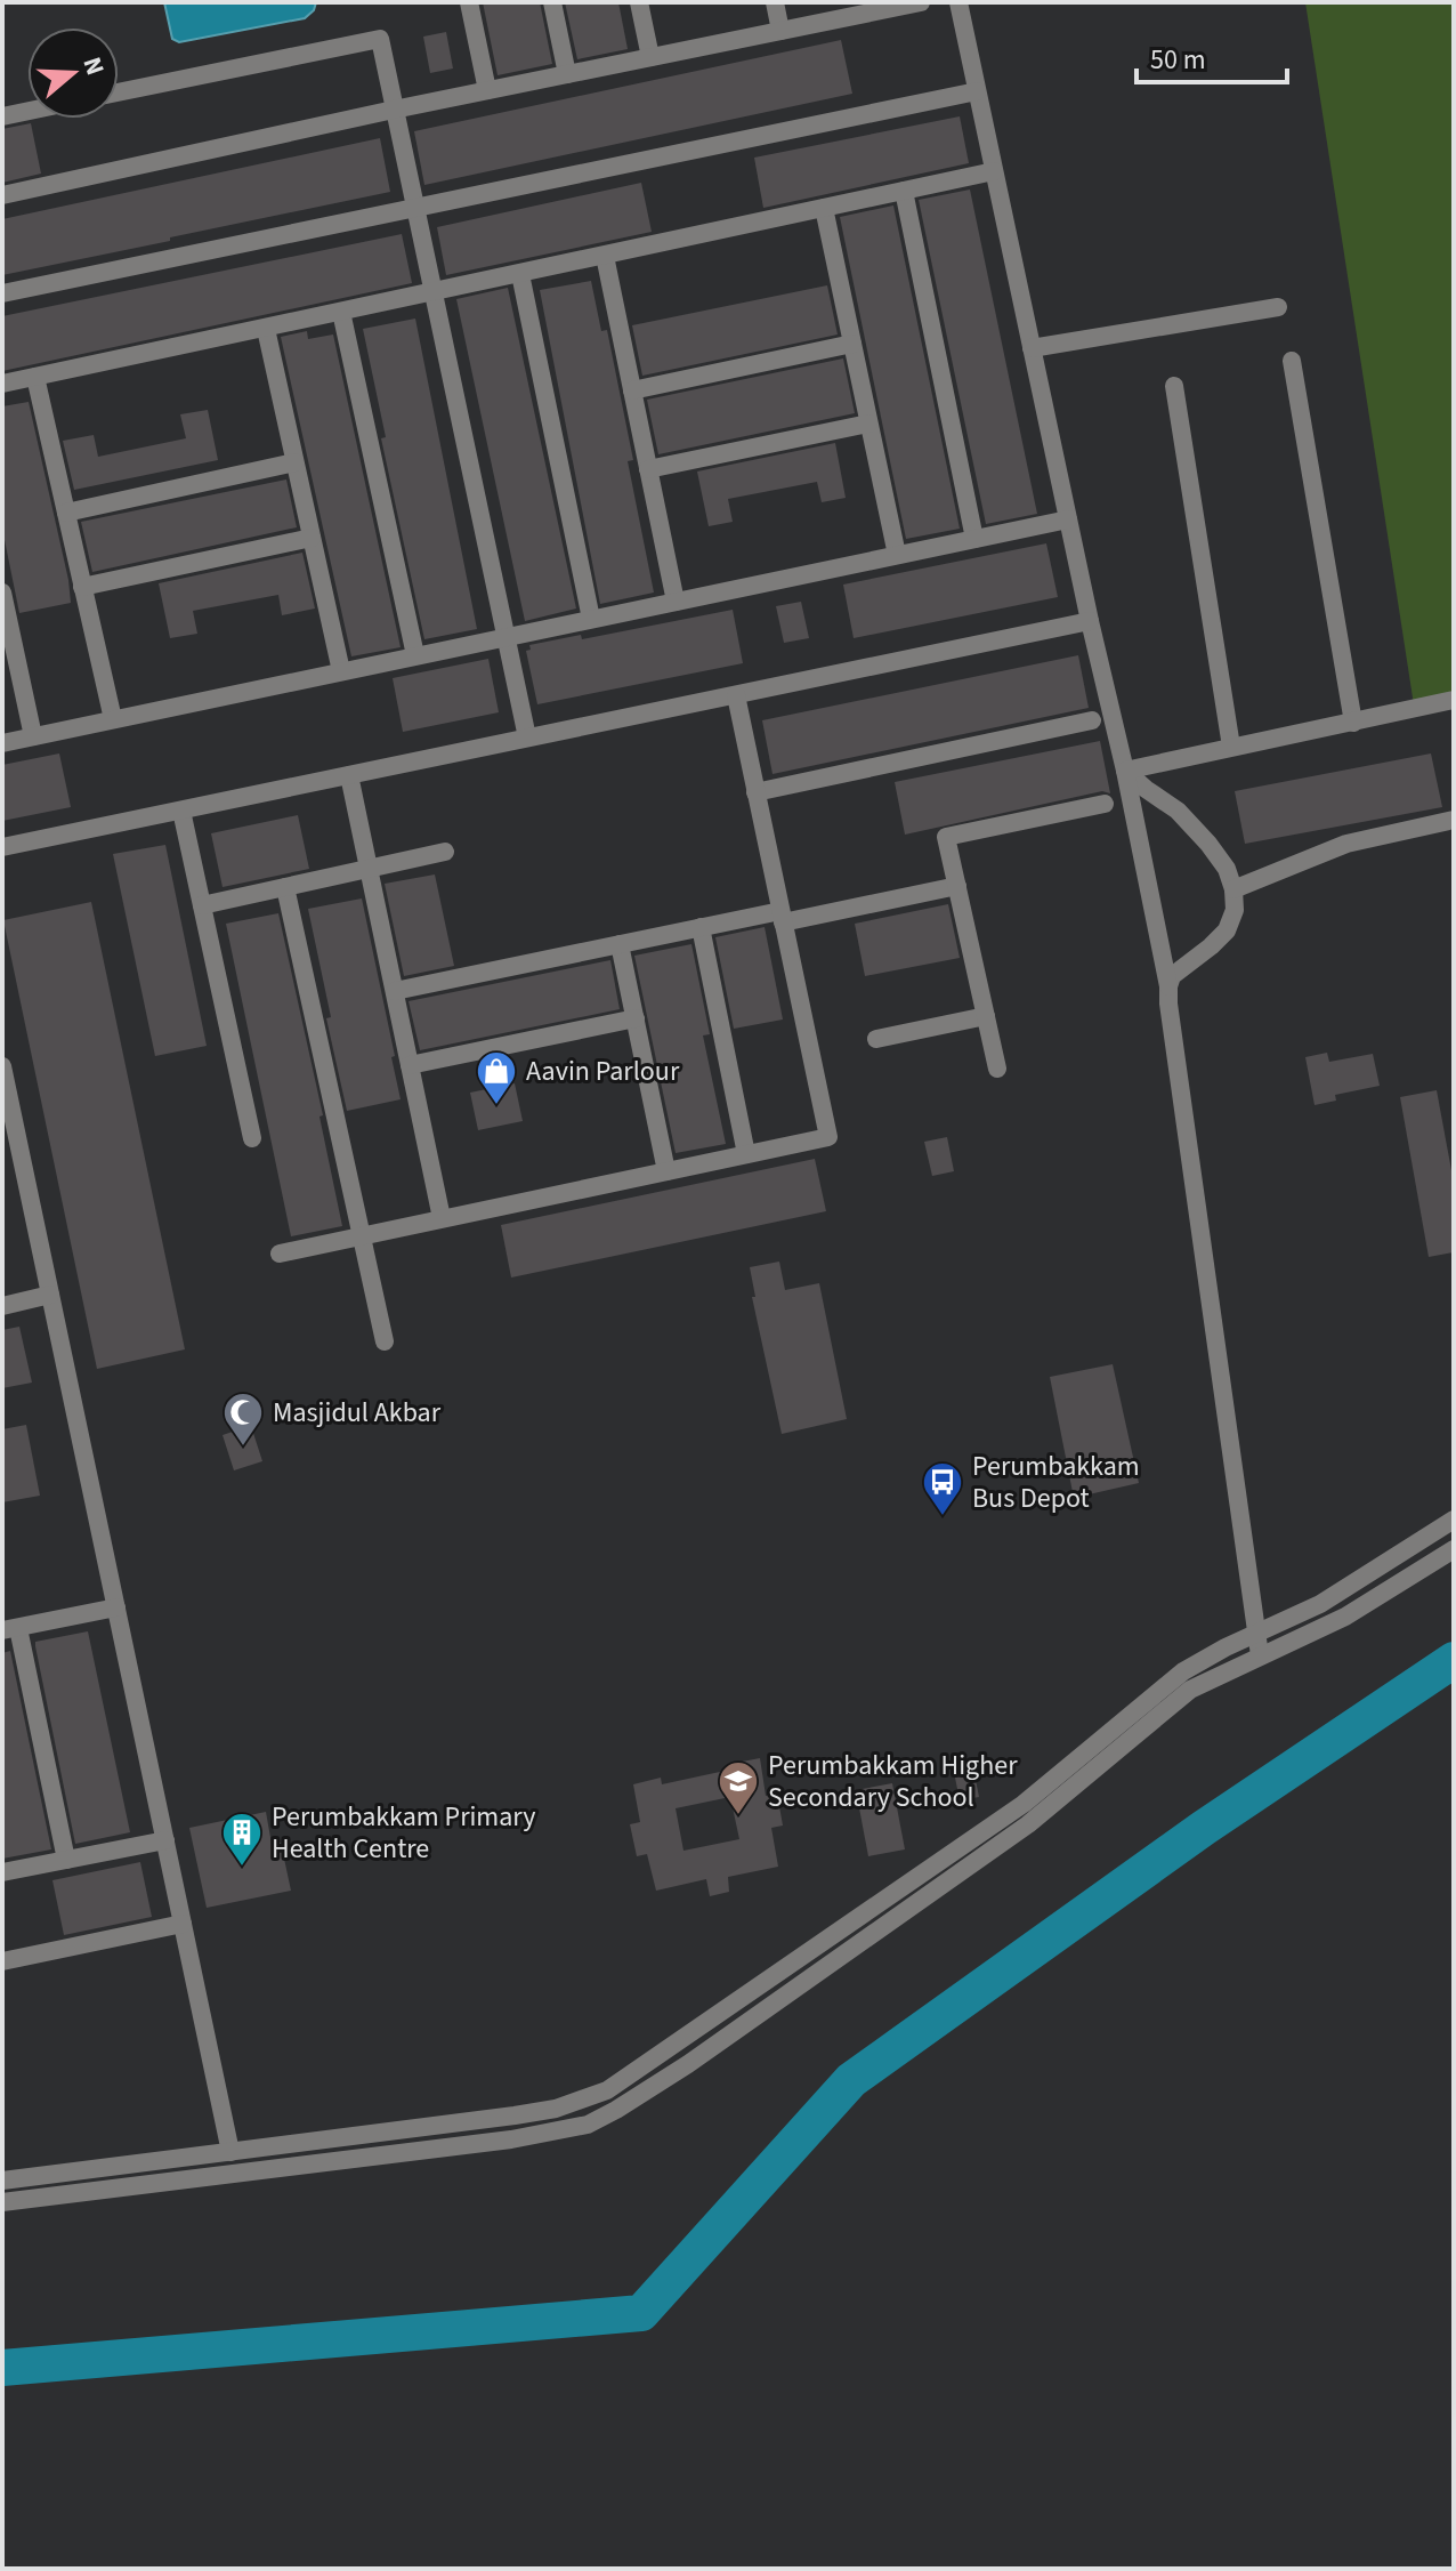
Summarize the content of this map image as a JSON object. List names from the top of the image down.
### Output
{
  "places": {
    "shop": ["Aavin Parlour"],
    "mosque": ["Masjidul Akbar"],
    "bus stop": ["Perumbakkam Bus Depot"],
    "school or university": ["Perumbakkam Higher Secondary School"],
    "building": ["Perumbakkam Primary Health Centre"]
  },
  "scale_bar": "50 m",
  "north": "right"
}
